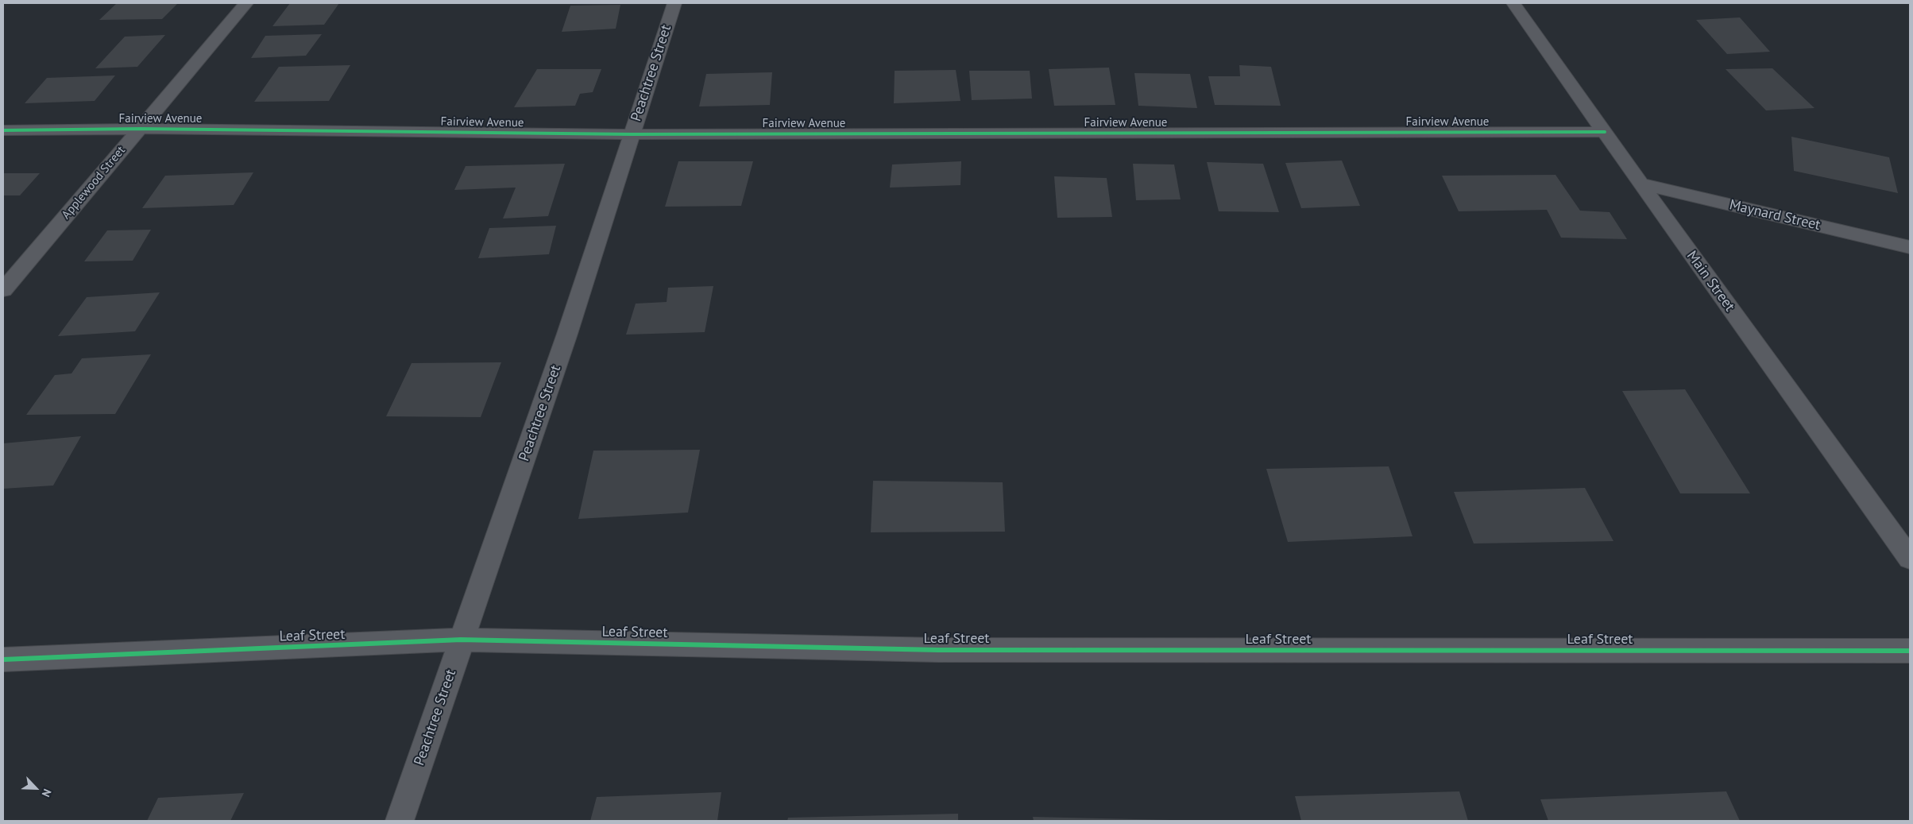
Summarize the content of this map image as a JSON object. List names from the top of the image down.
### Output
{
  "streets": {
    "street": [
      "Peachtree Street",
      "Fairview Avenue",
      "Applewood Street",
      "Maynard Street",
      "Main Street",
      "Leaf Street"
    ]
  },
  "crossings": [
    ["Peachtree Street", "Fairview Avenue"],
    ["Peachtree Street", "Leaf Street"],
    ["Fairview Avenue", "Applewood Street"],
    ["Fairview Avenue", "Main Street"],
    ["Maynard Street", "Main Street"]
  ],
  "north": "bottom right"
}
